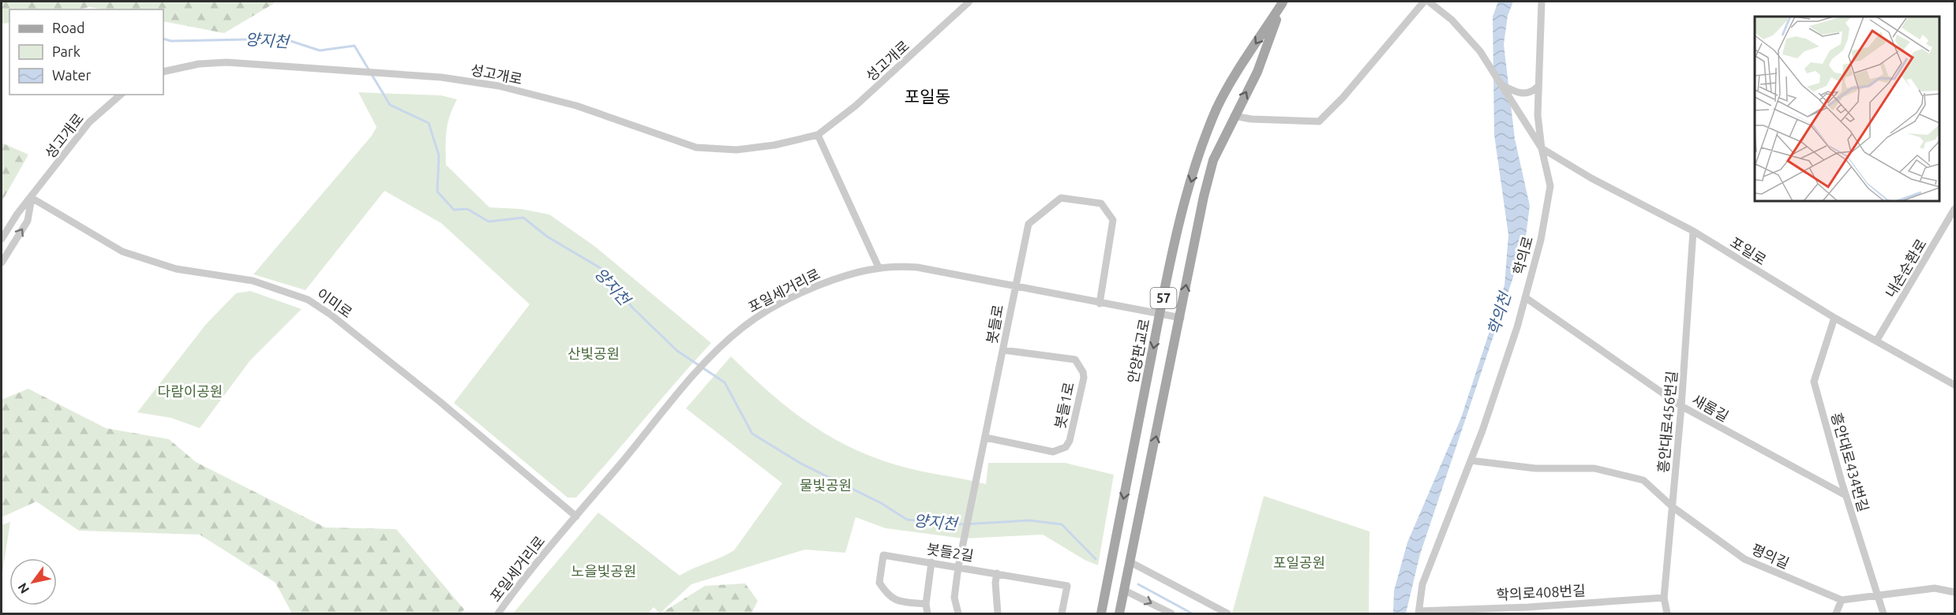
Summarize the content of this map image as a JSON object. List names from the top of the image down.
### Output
{
  "streets": {
    "main road": ["57", "안양판교로"],
    "street": [
      "성고개로",
      "포일로",
      "학의로",
      "내손순환로",
      "포일세거리로",
      "이미로",
      "봇들로",
      "봇들1로",
      "새롬길",
      "흥안대로456번길",
      "흥안대로434번길",
      "봇들2길",
      "평의길",
      "학의로408번길"
    ]
  },
  "crossings": [
    ["성고개로", "이미로"],
    ["포일로", "학의로"],
    ["포일로", "내손순환로"],
    ["포일로", "흥안대로456번길"],
    ["포일로", "흥안대로434번길"],
    ["학의로", "새롬길"],
    ["학의로", "평의길"],
    ["학의로", "학의로408번길"],
    ["포일세거리로", "이미로"],
    ["포일세거리로", "봇들로"],
    ["포일세거리로", "안양판교로"],
    ["봇들로", "봇들1로"],
    ["봇들로", "봇들2길"],
    ["새롬길", "흥안대로456번길"],
    ["새롬길", "흥안대로434번길"],
    ["흥안대로456번길", "평의길"],
    ["흥안대로456번길", "학의로408번길"],
    ["흥안대로434번길", "평의길"]
  ],
  "districts": ["포일동"],
  "water": ["양지천", "학의천"],
  "parks": [
    "산빛공원",
    "다람이공원",
    "물빛공원",
    "포일공원",
    "노을빛공원"
  ],
  "legend": ["Road", "Park", "Water"],
  "north": "bottom left"
}
